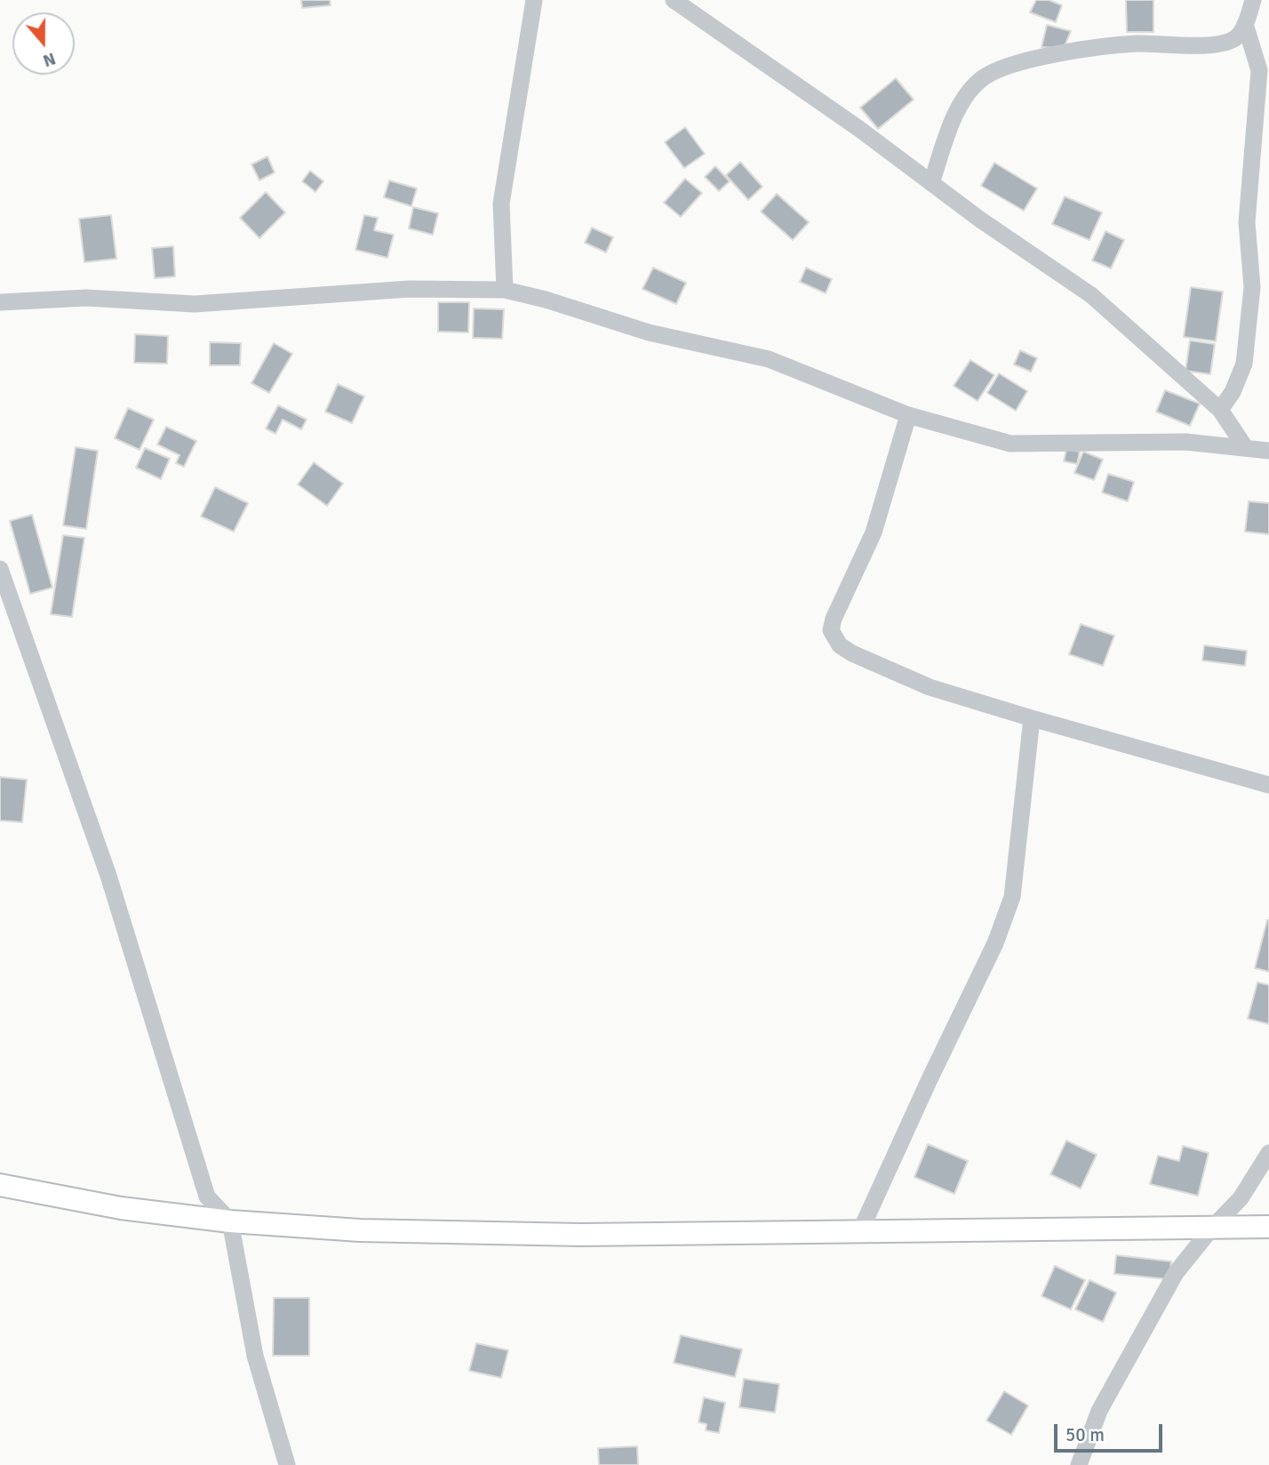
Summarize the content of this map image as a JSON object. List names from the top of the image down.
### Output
{
  "scale_bar": "50 m",
  "north": "bottom"
}
